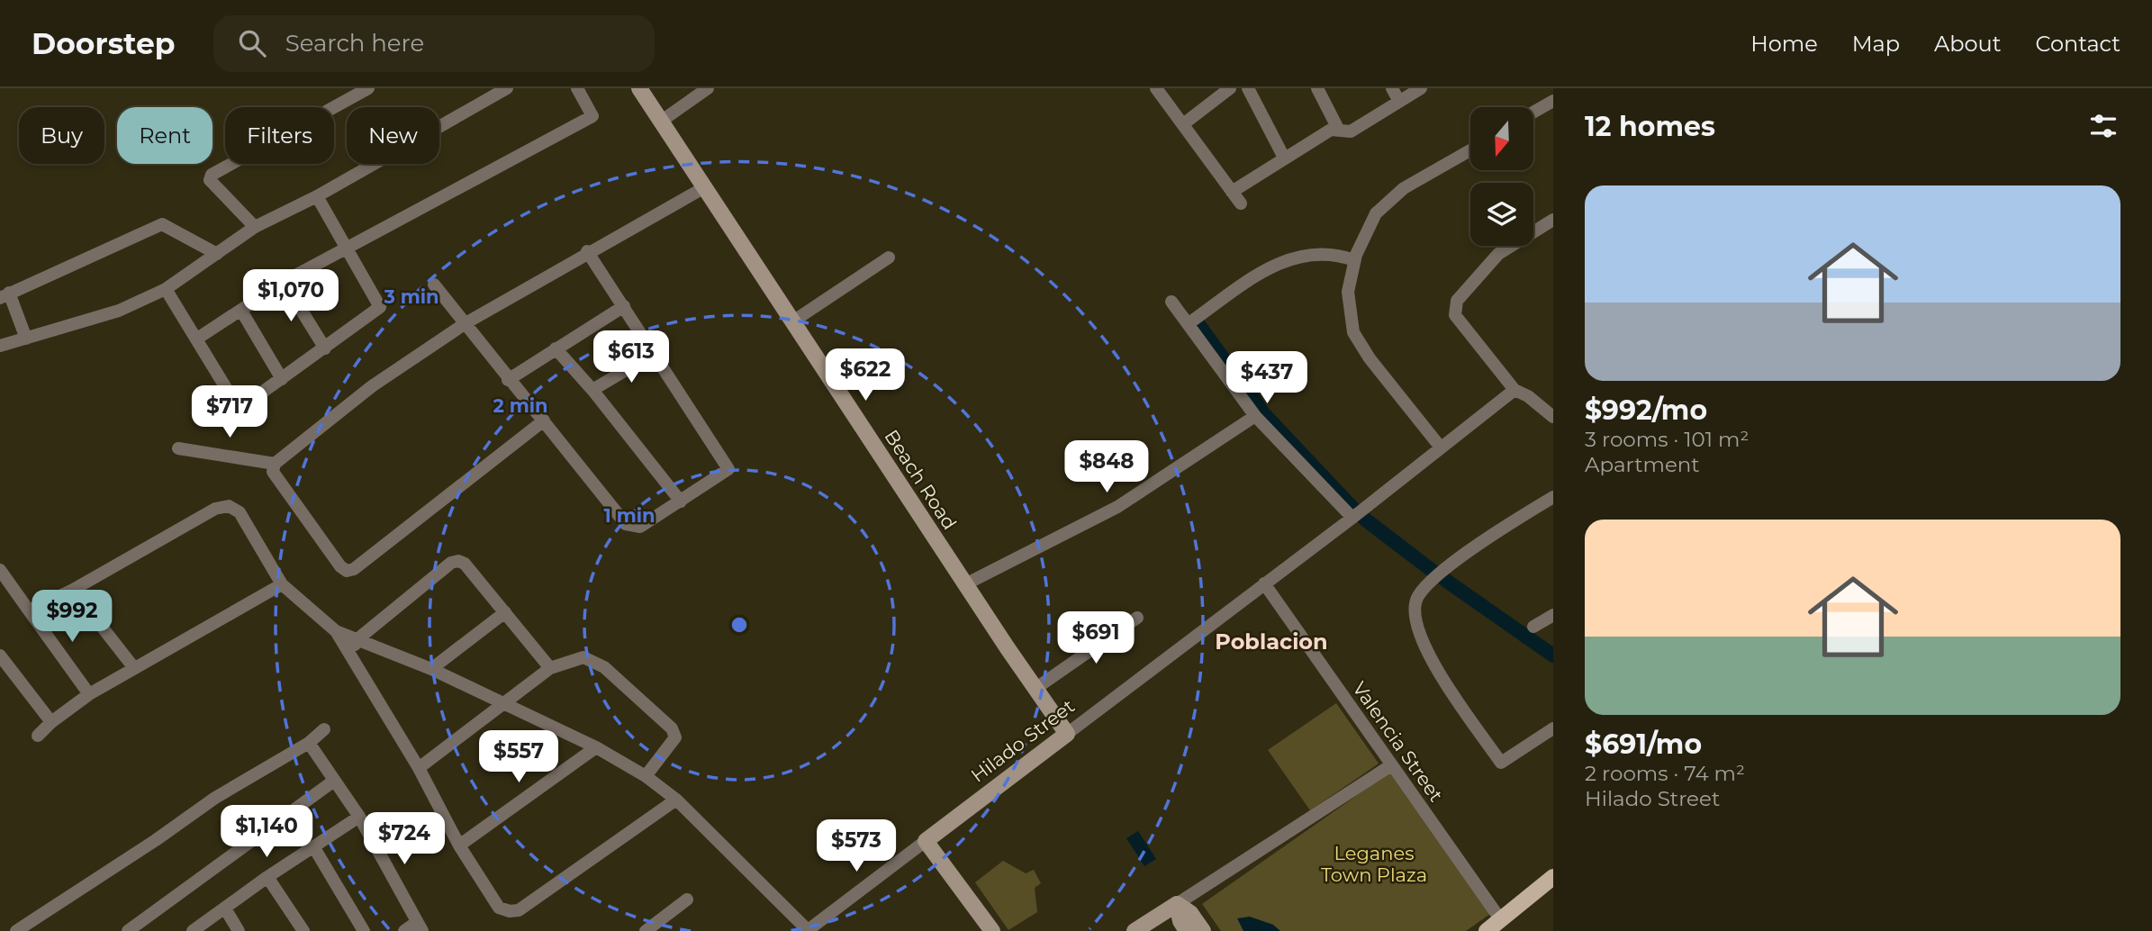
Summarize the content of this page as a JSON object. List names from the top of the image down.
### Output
{
  "streets": {
    "main road": ["Beach Road", "Hilado Street"],
    "street": ["Valencia Street"]
  },
  "crossings": [
    ["Beach Road", "Hilado Street"],
    ["Hilado Street", "Valencia Street"]
  ],
  "districts": ["Poblacion"],
  "parks": ["Leganes Town Plaza"],
  "north": "bottom",
  "page": {
    "header": "Doorstep",
    "search": "Search here",
    "nav": [
      "Home",
      "Map",
      "About",
      "Contact"
    ],
    "heading": "12 homes",
    "chip": [
      "Buy",
      "Rent",
      "Filters",
      "New"
    ],
    "list": [
      {
        "name": "$992/mo",
        "note": "3 rooms · 101 m² · Apartment"
      },
      {
        "name": "$691/mo",
        "note": "2 rooms · 74 m² · Hilado Street"
      }
    ],
    "price": [
      "$1,070",
      "$613",
      "$622",
      "$437",
      "$717",
      "$848",
      "$992",
      "$691",
      "$557",
      "$1,140",
      "$724",
      "$573"
    ]
  },
  "rings": ["3 min", "2 min", "1 min"]
}
